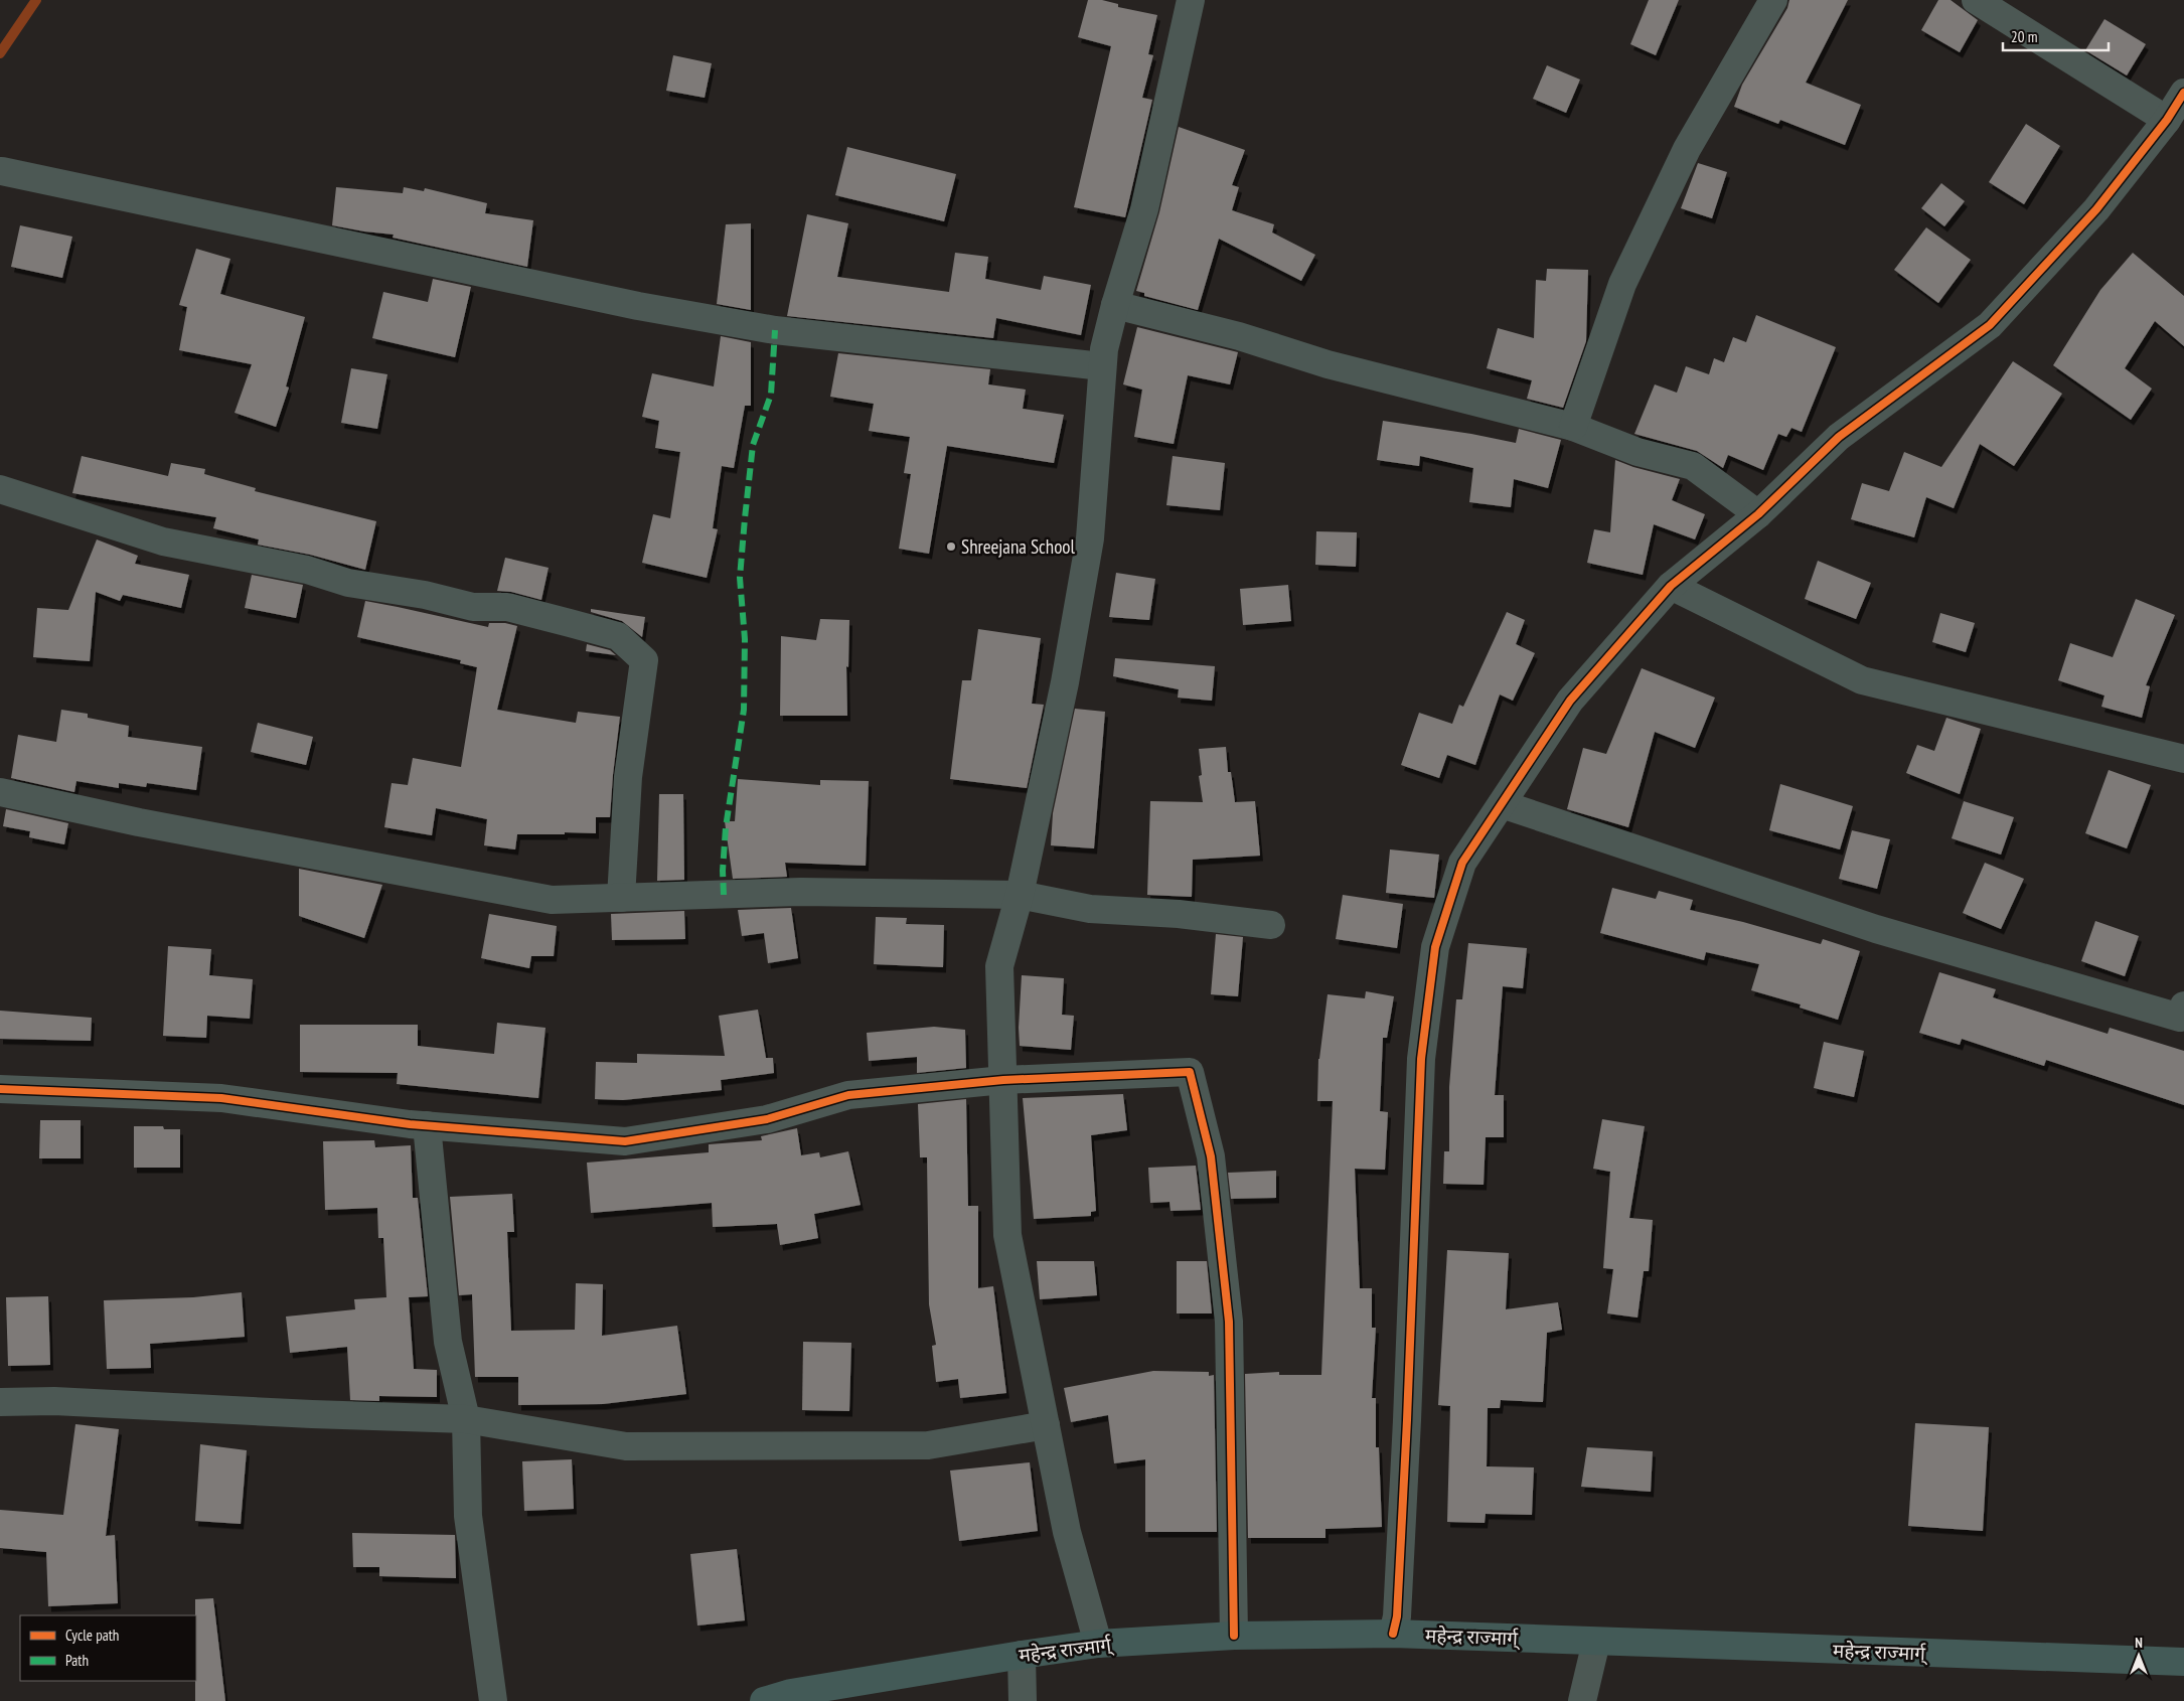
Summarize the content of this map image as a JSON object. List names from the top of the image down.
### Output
{
  "streets": {
    "highway": ["महेन्द्र राज्मार्ग्"]
  },
  "places": ["Shreejana School"],
  "legend": ["Cycle path", "Path"],
  "scale_bar": "20 m",
  "north": "top"
}
